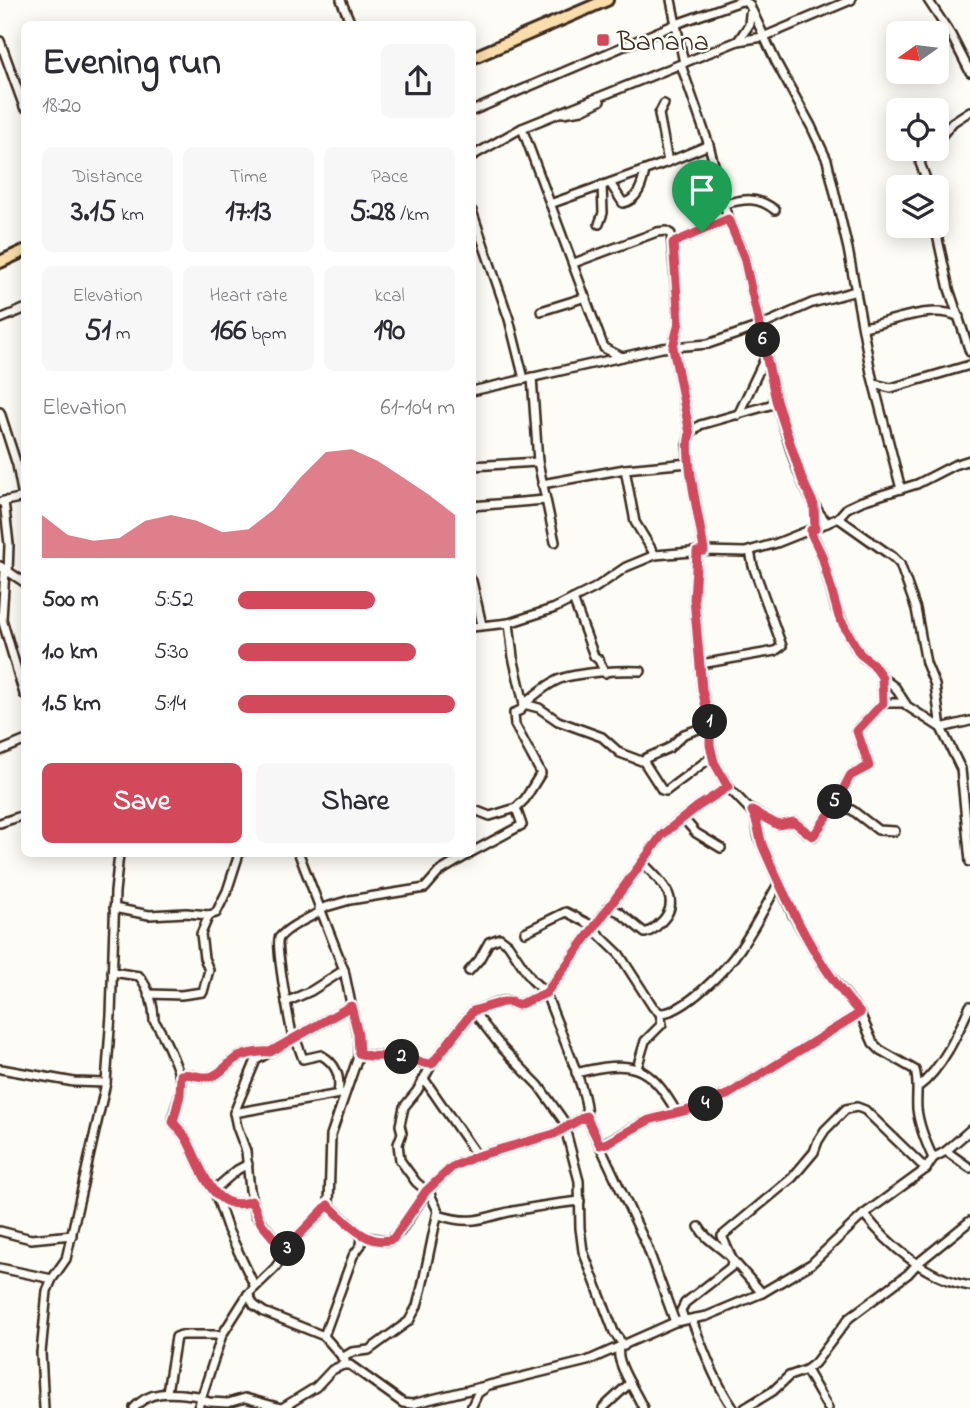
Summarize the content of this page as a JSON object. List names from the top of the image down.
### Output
{
  "places": {
    "transit": ["Banana"]
  },
  "north": "left",
  "page": {
    "heading": ["Evening run", "18:20"],
    "stats": [
      ["Distance", "3.15 km"],
      ["Time", "17:13"],
      ["Pace", "5:28 /km"],
      ["Elevation", "51 m"],
      ["Heart rate", "166 bpm"],
      ["kcal", "190"]
    ],
    "pins": [
      "6",
      "1",
      "5",
      "2",
      "4",
      "3"
    ],
    "chart": ["Elevation", "61–104 m"],
    "list": [
      {
        "name": "500 m",
        "note": "5:52"
      },
      {
        "name": "1.0 km",
        "note": "5:30"
      },
      {
        "name": "1.5 km",
        "note": "5:14"
      }
    ],
    "buttons": ["Save", "Share"]
  }
}
